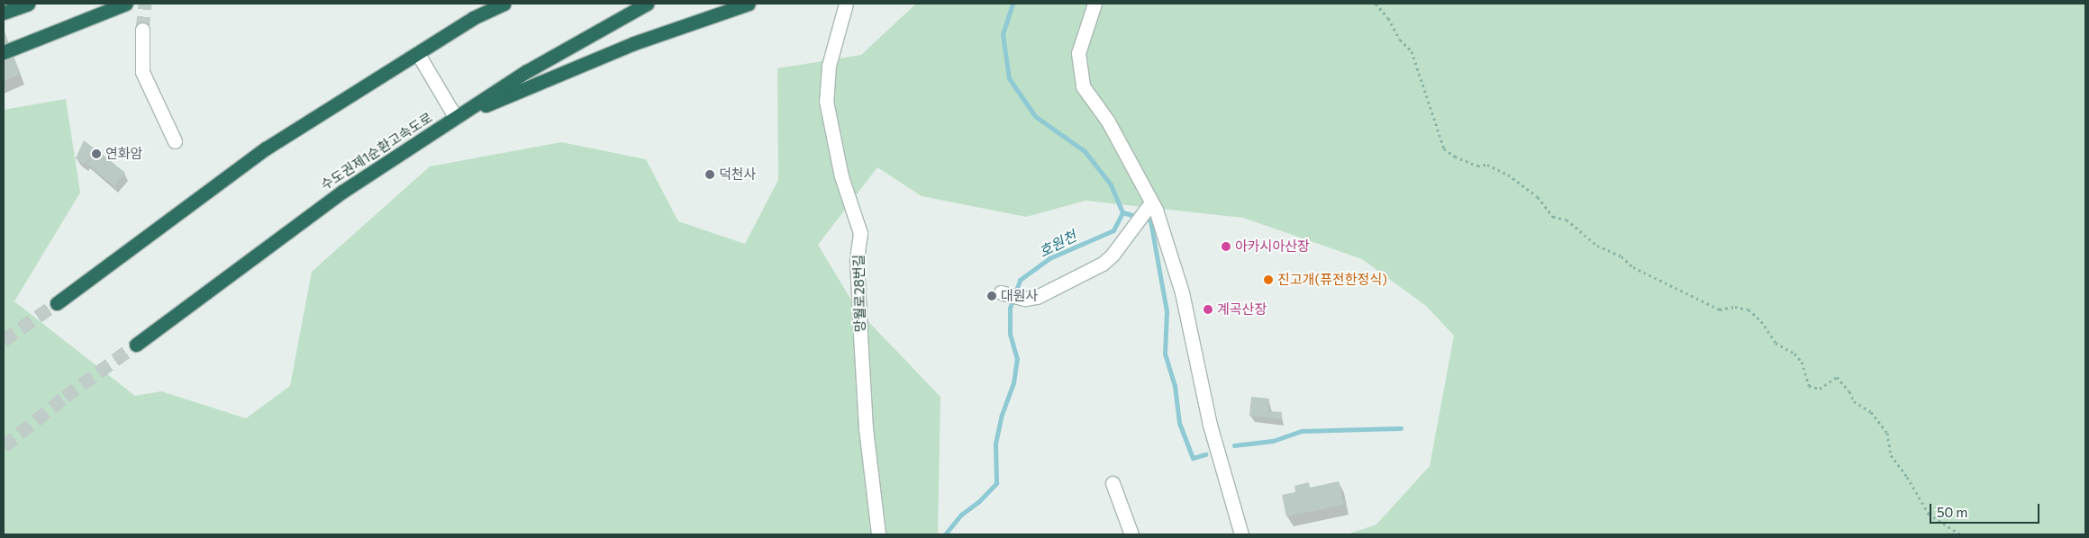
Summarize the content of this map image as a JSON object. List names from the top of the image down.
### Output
{
  "streets": {
    "highway": ["수도권제1순환고속도로"],
    "street": ["망월로28번길"]
  },
  "water": ["호원천"],
  "places": [
    "연화암",
    "덕천사",
    "아카시아산장",
    "진고개(퓨전한정식)",
    "대원사",
    "계곡산장"
  ],
  "scale_bar": "50 m"
}
